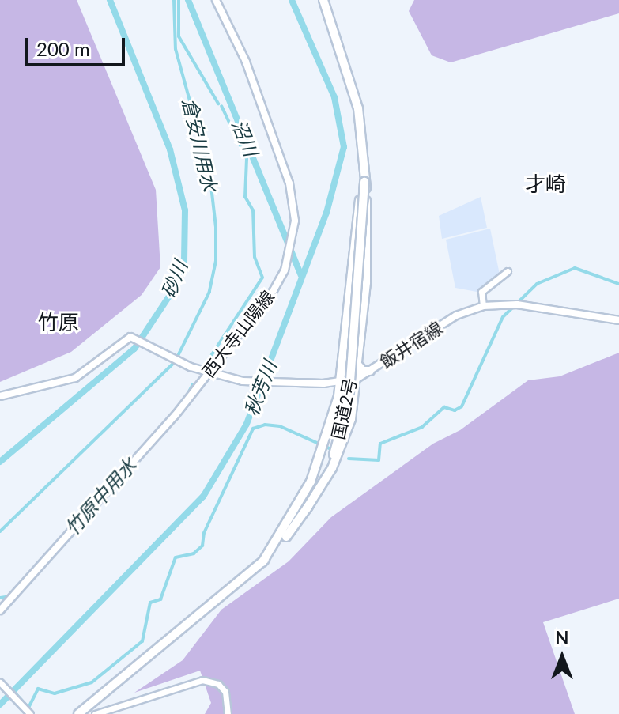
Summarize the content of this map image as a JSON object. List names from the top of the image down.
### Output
{
  "streets": {
    "highway": ["国道2号"],
    "main road": ["西大寺山陽線", "飯井宿線"]
  },
  "crossings": [
    ["西大寺山陽線", "飯井宿線"]
  ],
  "districts": ["才崎", "竹原"],
  "water": [
    "沼川",
    "倉安川用水",
    "砂川",
    "秋芳川",
    "竹原中用水"
  ],
  "scale_bar": "200 m",
  "north": "top"
}
